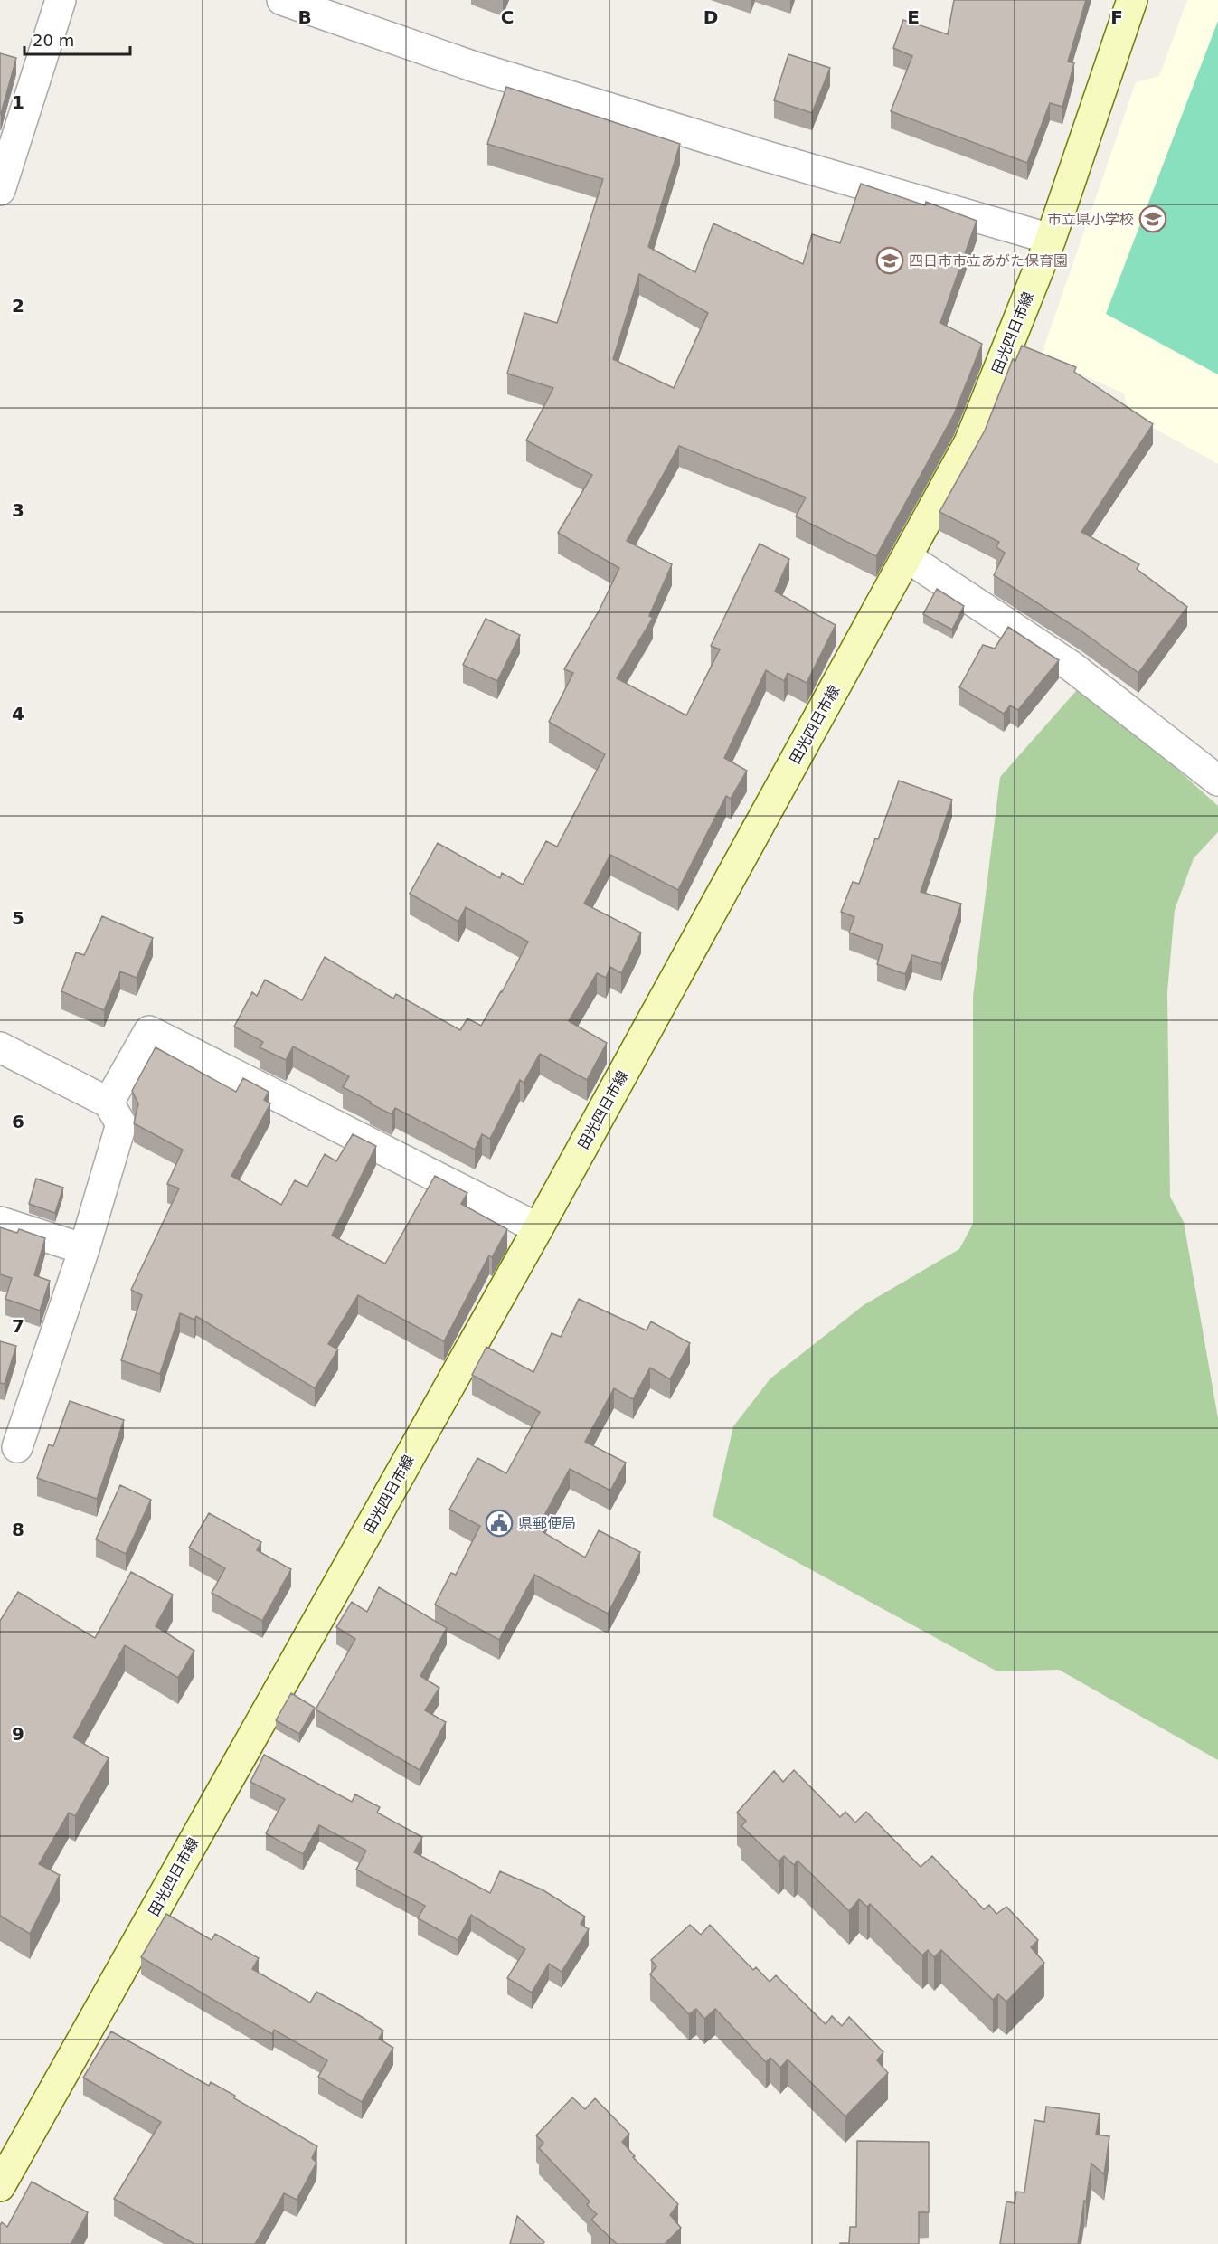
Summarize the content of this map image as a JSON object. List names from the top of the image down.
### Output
{
  "streets": {
    "main road": ["田光四日市線"]
  },
  "places": {
    "school or university": ["市立県小学校", "四日市市立あがた保育園"],
    "public building": ["県郵便局"]
  },
  "scale_bar": "20 m",
  "grid": {
    "columns": [
      "B",
      "C",
      "D",
      "E",
      "F"
    ],
    "rows": [
      "1",
      "2",
      "3",
      "4",
      "5",
      "6",
      "7",
      "8",
      "9"
    ]
  }
}
